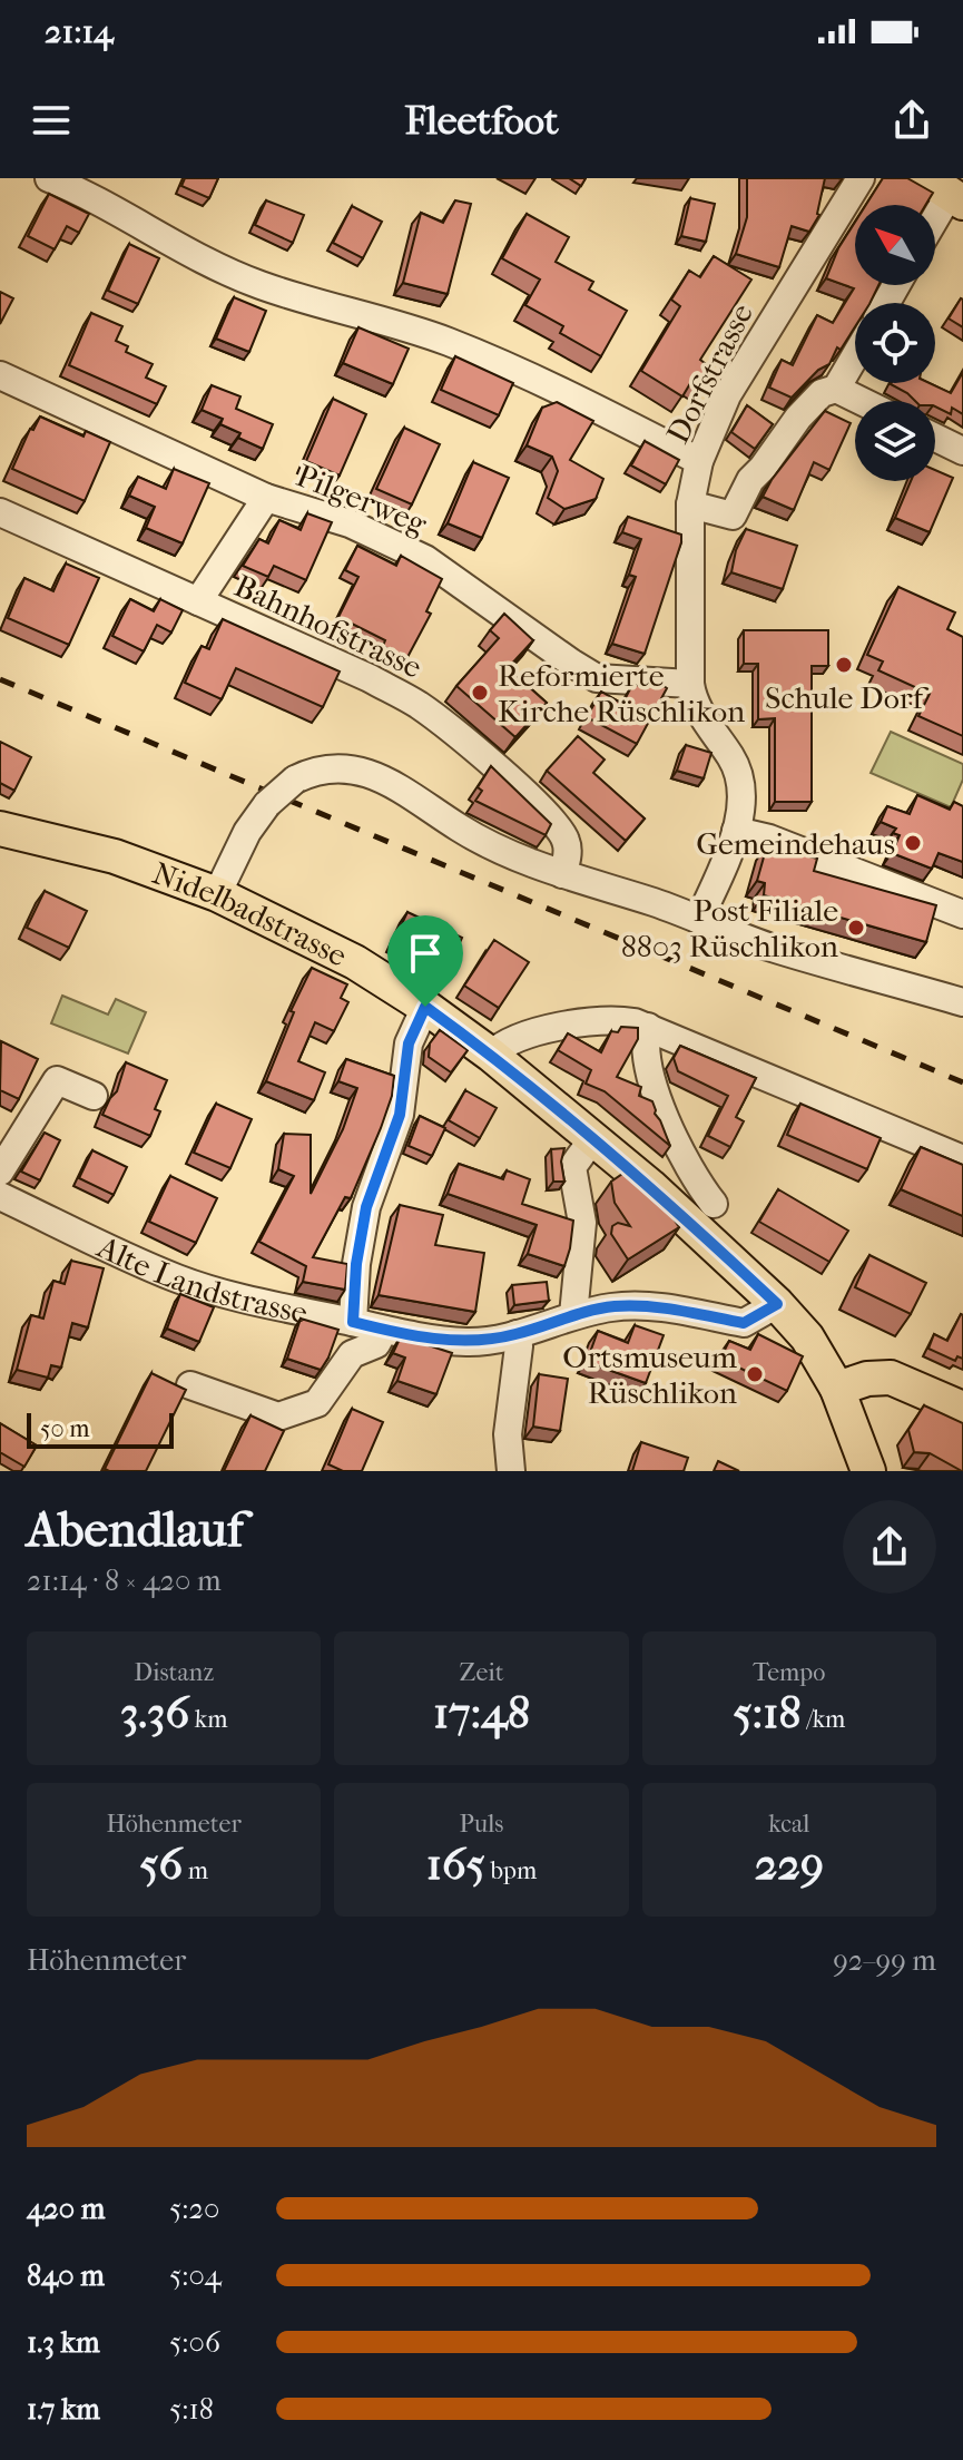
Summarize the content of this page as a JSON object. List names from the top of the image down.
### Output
{
  "streets": {
    "main road": ["Nidelbadstrasse"],
    "street": [
      "Dorfstrasse",
      "Pilgerweg",
      "Bahnhofstrasse",
      "Alte Landstrasse"
    ]
  },
  "crossings": [
    ["Dorfstrasse", "Pilgerweg"],
    ["Nidelbadstrasse", "Alte Landstrasse"]
  ],
  "places": [
    "Schule Dorf",
    "Reformierte Kirche Rüschlikon",
    "Gemeindehaus",
    "Post Filiale 8803 Rüschlikon",
    "Ortsmuseum Rüschlikon"
  ],
  "scale_bar": "50 m",
  "north": "top left",
  "page": {
    "status": "21:14",
    "header": "Fleetfoot",
    "scale": "50 m",
    "heading": ["Abendlauf", "21:14 · 8 × 420 m"],
    "stats": [
      ["Distanz", "3.36 km"],
      ["Zeit", "17:48"],
      ["Tempo", "5:18 /km"],
      ["Höhenmeter", "56 m"],
      ["Puls", "165 bpm"],
      ["kcal", "229"]
    ],
    "chart": ["Höhenmeter", "92–99 m"],
    "list": [
      {
        "name": "420 m",
        "note": "5:20"
      },
      {
        "name": "840 m",
        "note": "5:04"
      },
      {
        "name": "1.3 km",
        "note": "5:06"
      },
      {
        "name": "1.7 km",
        "note": "5:18"
      }
    ]
  }
}
